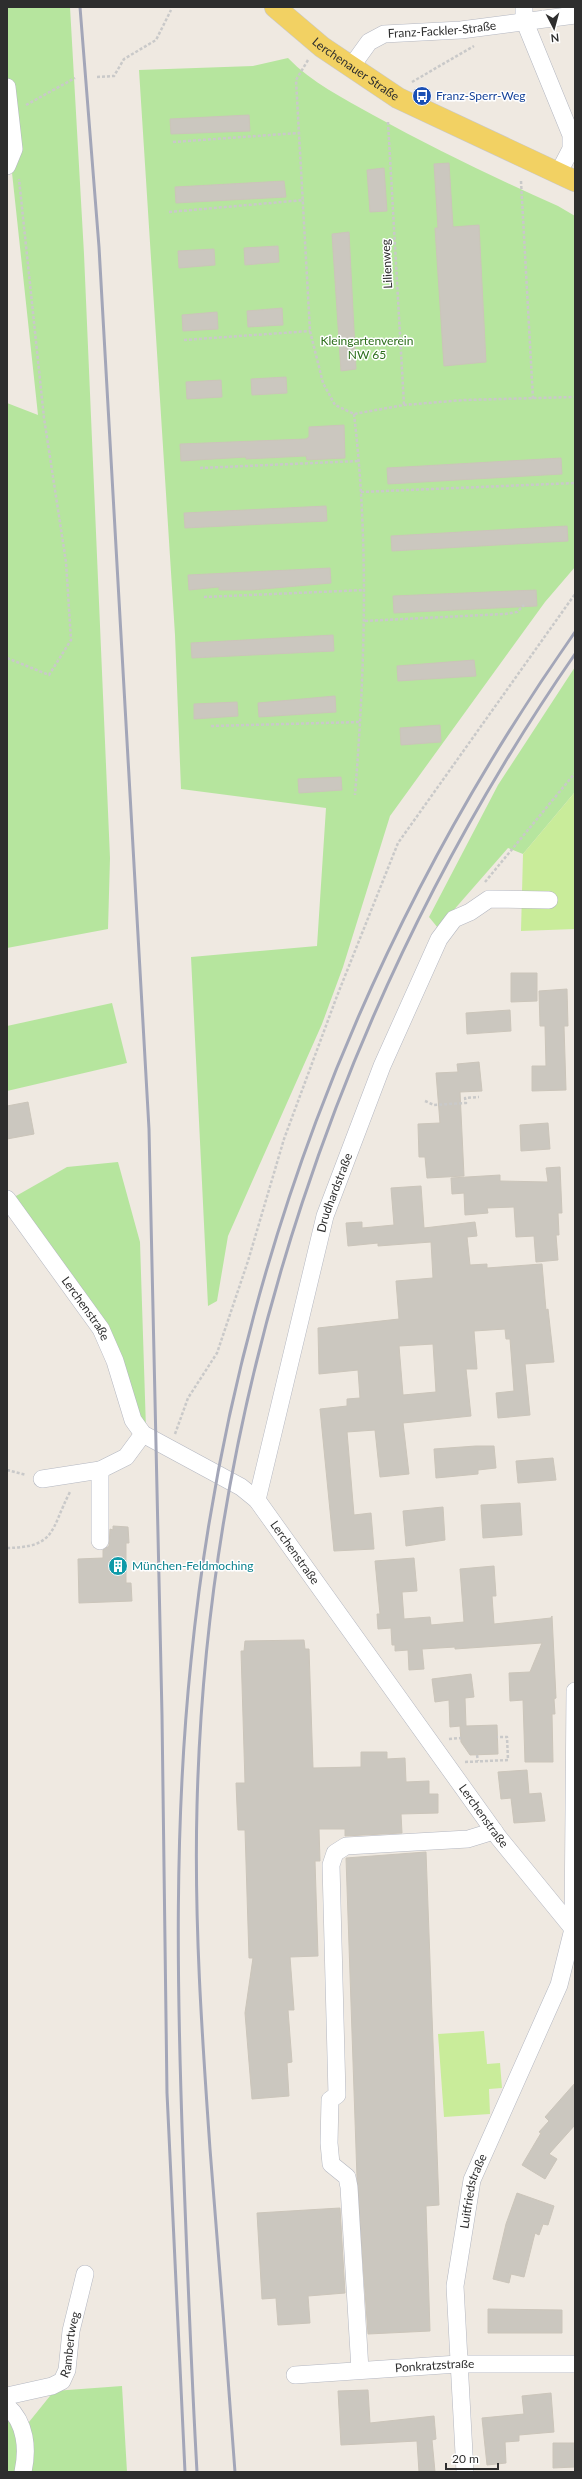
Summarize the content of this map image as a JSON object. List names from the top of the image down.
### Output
{
  "streets": {
    "main road": ["Lerchenauer Straße"],
    "street": [
      "Franz-Fackler-Straße",
      "Drudhardstraße",
      "Lerchenstraße",
      "Luitfriedstraße",
      "Rambertweg",
      "Ponkratzstraße"
    ],
    "path": ["Lilienweg"]
  },
  "crossings": [
    ["Franz-Fackler-Straße", "Lerchenauer Straße"],
    ["Drudhardstraße", "Lerchenstraße"],
    ["Lerchenstraße", "Luitfriedstraße"],
    ["Luitfriedstraße", "Ponkratzstraße"]
  ],
  "parks": ["Kleingartenverein NW 65"],
  "places": {
    "bus stop": ["Franz-Sperr-Weg"],
    "building": ["München-Feldmoching"]
  },
  "scale_bar": "20 m",
  "north": "bottom"
}
